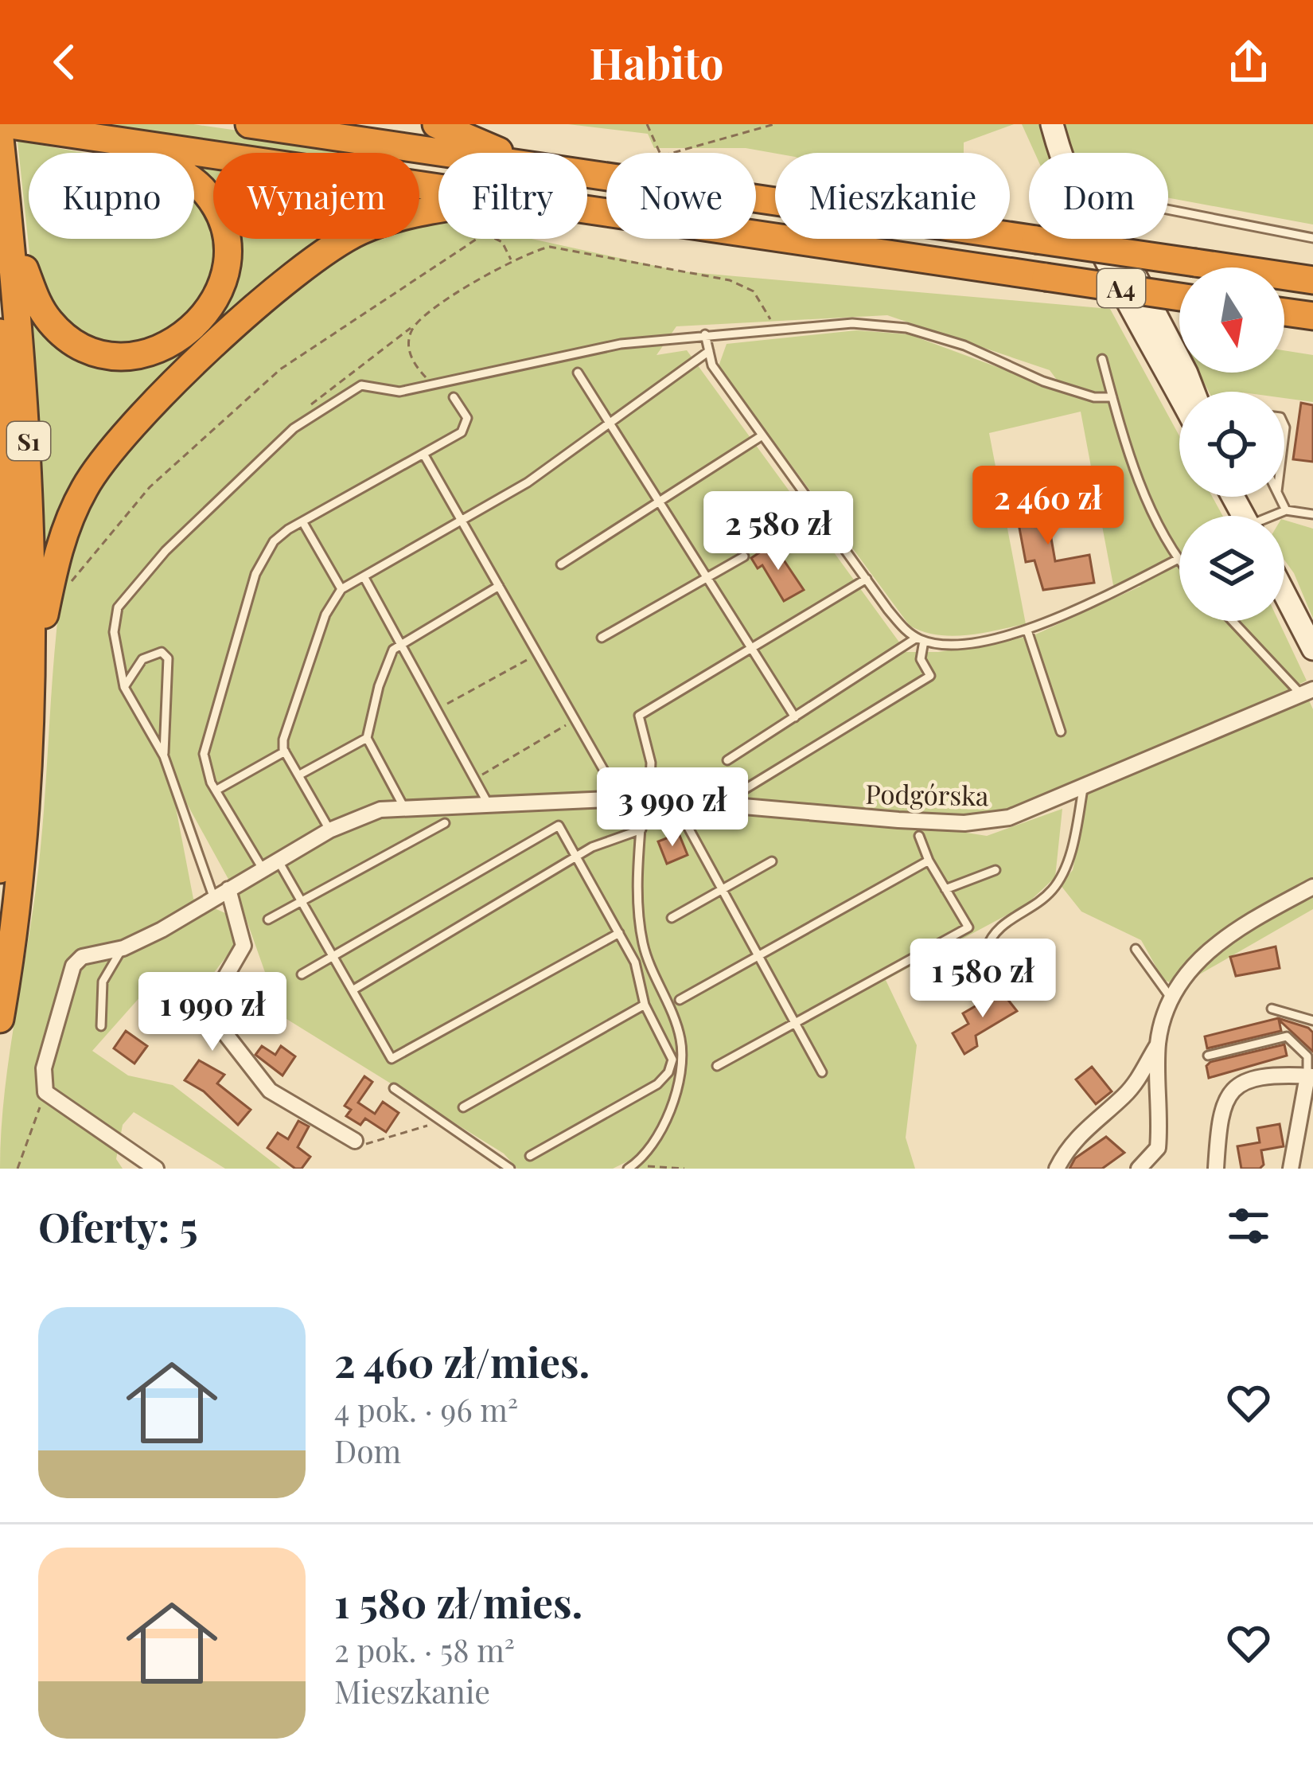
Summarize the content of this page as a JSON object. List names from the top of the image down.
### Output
{
  "streets": {
    "highway": ["A4", "S1"],
    "street": ["Podgórska"]
  },
  "north": "bottom",
  "page": {
    "header": "Habito",
    "chip": [
      "Kupno",
      "Wynajem",
      "Filtry",
      "Nowe",
      "Mieszkanie",
      "Dom"
    ],
    "price": [
      "2 460 zł",
      "2 580 zł",
      "3 990 zł",
      "1 580 zł",
      "1 990 zł"
    ],
    "heading": "Oferty: 5",
    "list": [
      {
        "name": "2 460 zł/mies.",
        "note": "4 pok. · 96 m² · Dom"
      },
      {
        "name": "1 580 zł/mies.",
        "note": "2 pok. · 58 m² · Mieszkanie"
      }
    ]
  }
}
